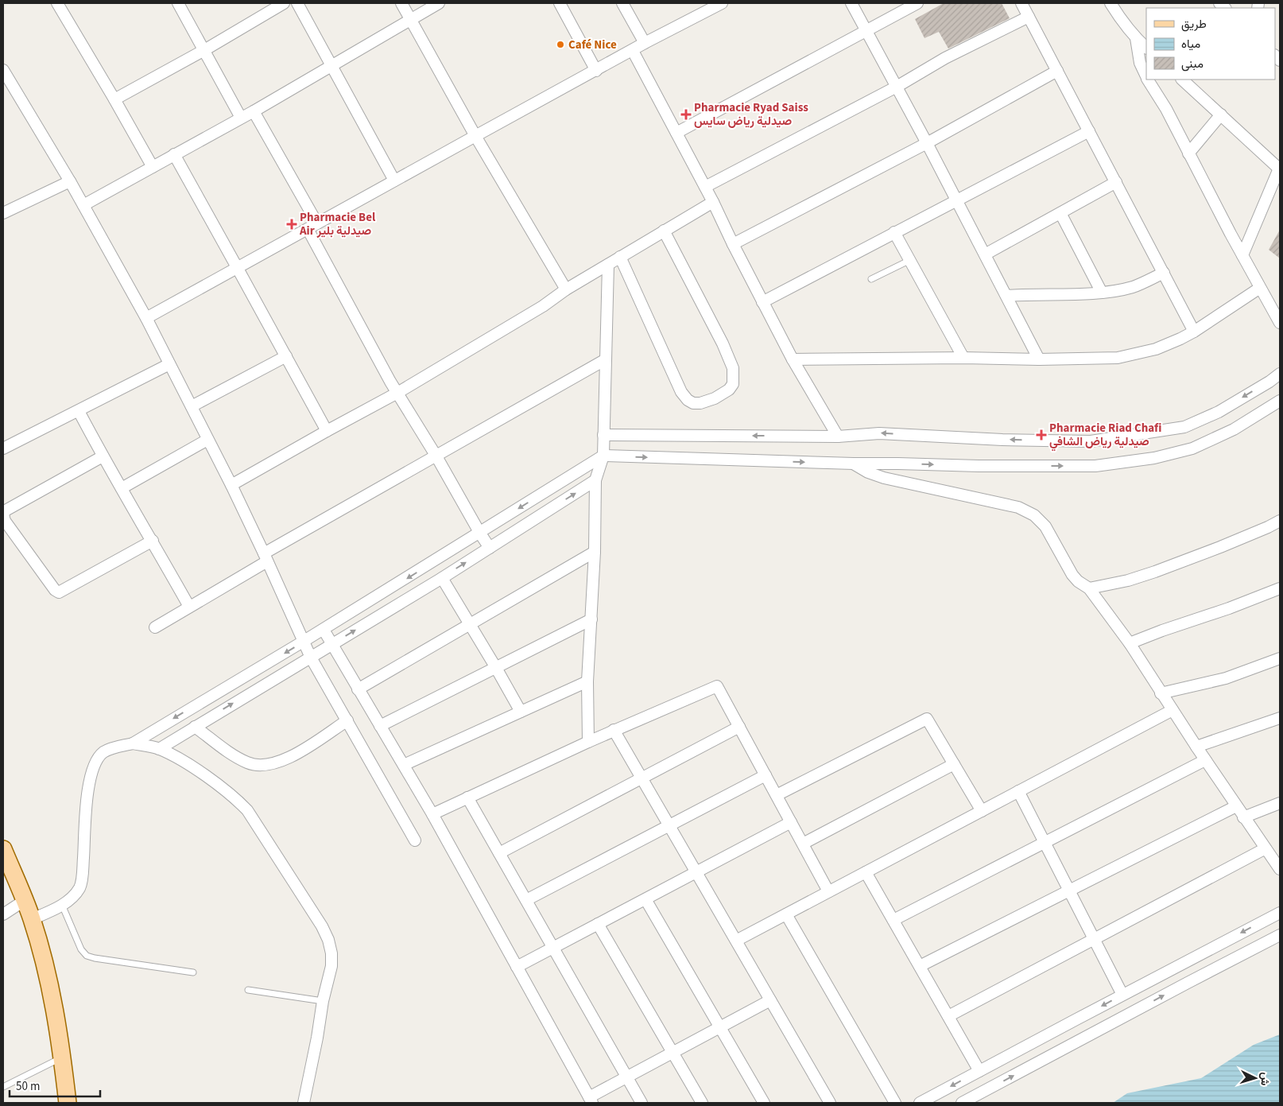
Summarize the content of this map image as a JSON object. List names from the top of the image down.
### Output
{
  "places": {
    "other": ["Café Nice"],
    "health": ["Pharmacie Ryad Saiss صيدلية رياض سايس", "Pharmacie Bel Air صيدلية بلير", "Pharmacie Riad Chafi صيدلية رياض الشافي"]
  },
  "legend": ["طريق", "مياه", "مبنى"],
  "scale_bar": "50 m",
  "north": "right"
}
